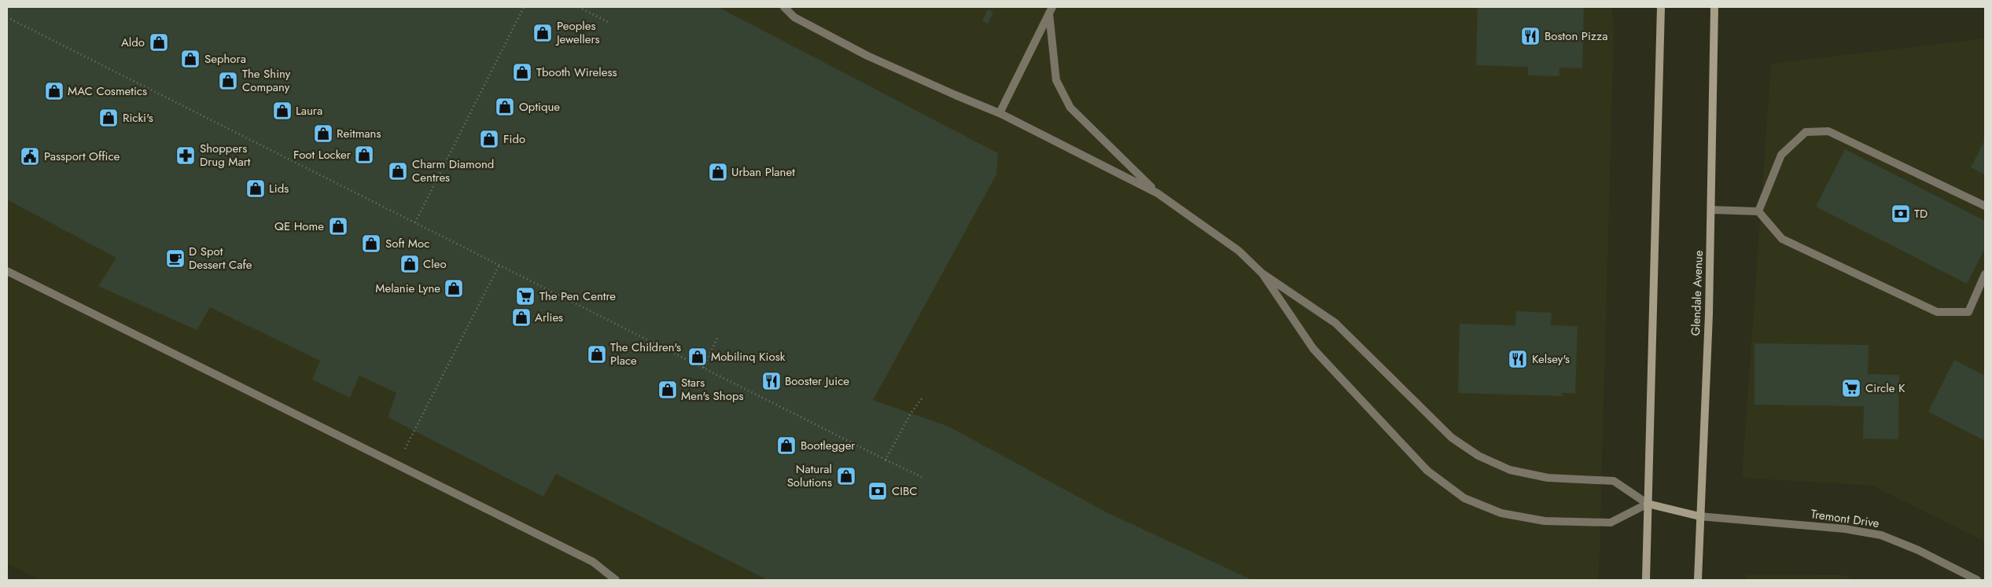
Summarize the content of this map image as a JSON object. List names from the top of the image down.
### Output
{
  "streets": {
    "main road": ["Glendale Avenue"],
    "street": ["Tremont Drive"]
  },
  "crossings": [
    ["Glendale Avenue", "Tremont Drive"]
  ],
  "places": {
    "shop": [
      "Peoples Jewellers",
      "Aldo",
      "Sephora",
      "Tbooth Wireless",
      "The Shiny Company",
      "MAC Cosmetics",
      "Optique",
      "Laura",
      "Ricki's",
      "Reitmans",
      "Fido",
      "Foot Locker",
      "Charm Diamond Centres",
      "Urban Planet",
      "Lids",
      "QE Home",
      "Soft Moc",
      "Cleo",
      "Melanie Lyne",
      "Arlies",
      "The Children's Place",
      "Mobilinq Kiosk",
      "Stars Men's Shops",
      "Bootlegger",
      "Natural Solutions"
    ],
    "restaurant": ["Boston Pizza", "Kelsey's", "Booster Juice"],
    "pharmacy": ["Shoppers Drug Mart"],
    "public building": ["Passport Office"],
    "bank": ["TD", "CIBC"],
    "cafe": ["D Spot Dessert Cafe"],
    "supermarket": ["The Pen Centre", "Circle K"]
  }
}
